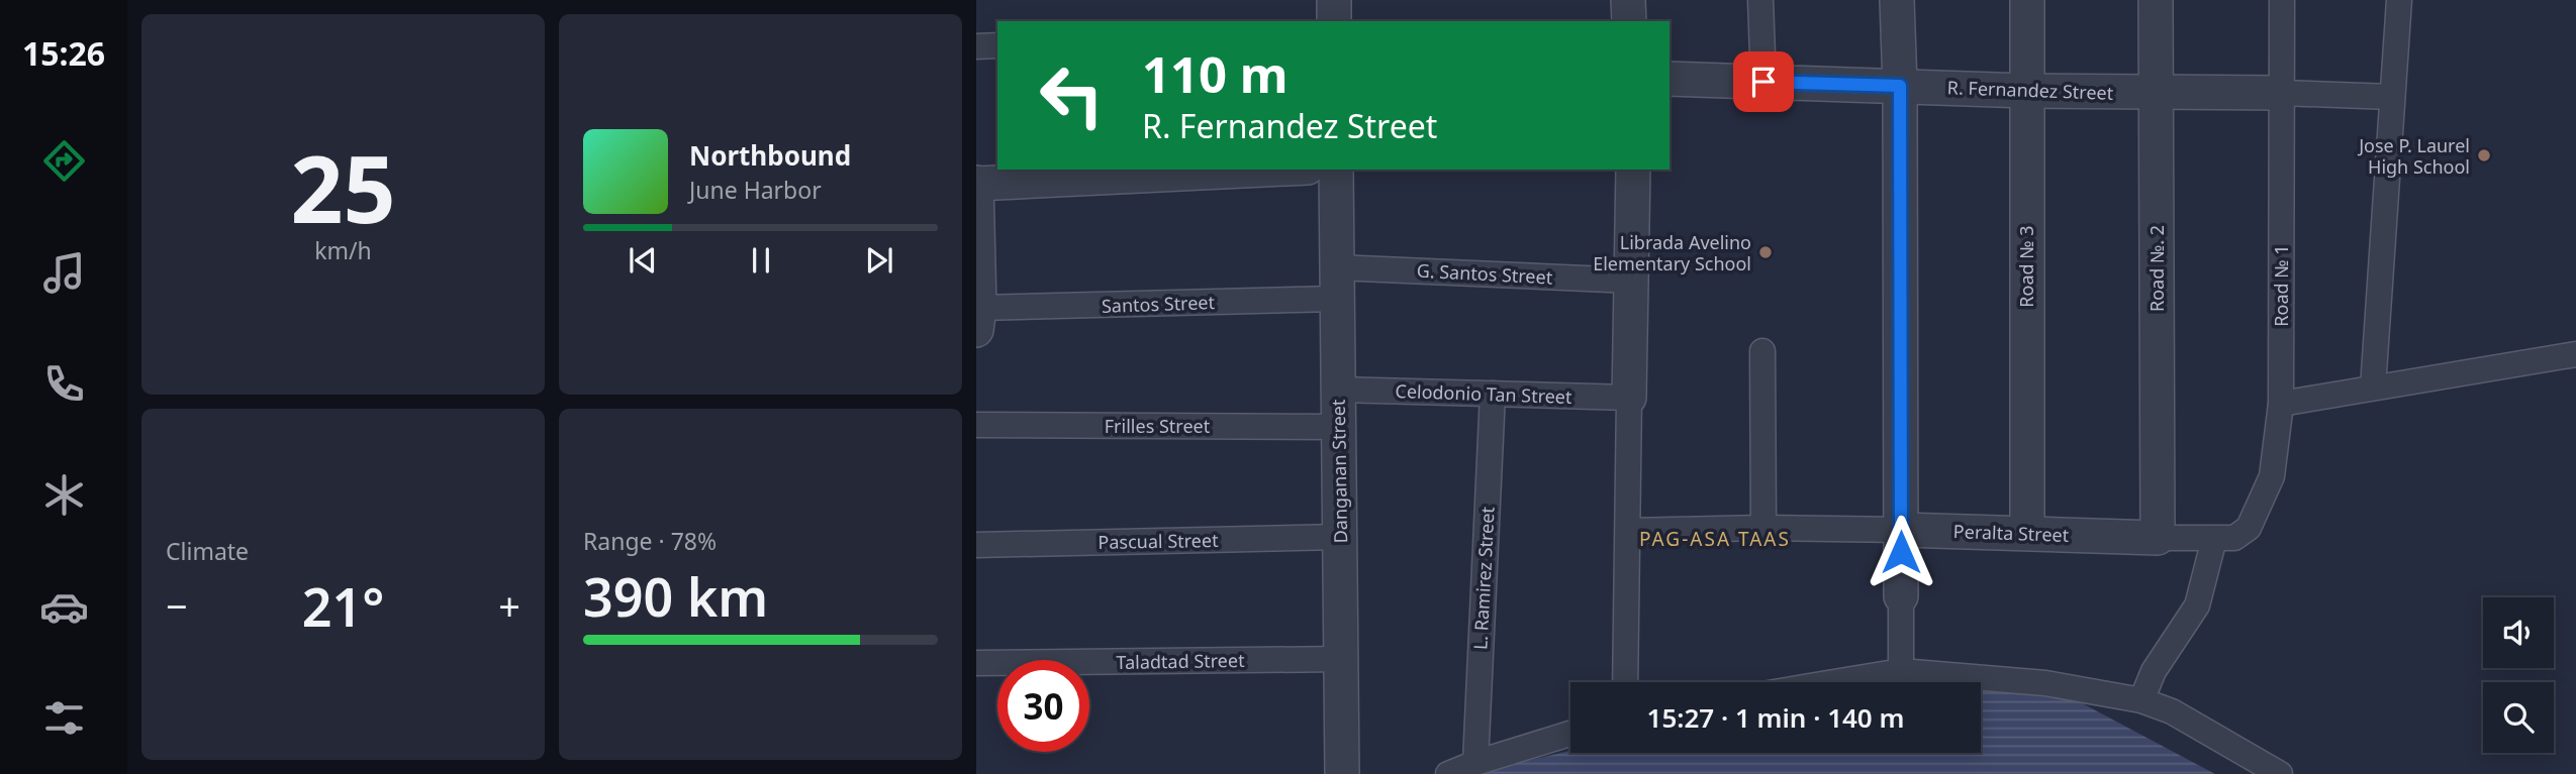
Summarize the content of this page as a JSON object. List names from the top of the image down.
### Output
{
  "streets": {
    "street": [
      "R. Fernandez Street",
      "Road № 3",
      "Road №. 2",
      "G. Santos Street",
      "Road № 1",
      "Santos Street",
      "Celodonio Tan Street",
      "Frilles Street",
      "Danganan Street",
      "Peralta Street",
      "Pascual Street",
      "L. Ramirez Street",
      "Taladtad Street"
    ]
  },
  "crossings": [
    ["R. Fernandez Street", "Road № 3"],
    ["R. Fernandez Street", "Road №. 2"],
    ["R. Fernandez Street", "Road № 1"],
    ["Road № 3", "Peralta Street"],
    ["Road №. 2", "Peralta Street"],
    ["G. Santos Street", "Santos Street"],
    ["G. Santos Street", "Danganan Street"],
    ["Road № 1", "Peralta Street"],
    ["Santos Street", "Danganan Street"],
    ["Celodonio Tan Street", "Danganan Street"],
    ["Celodonio Tan Street", "L. Ramirez Street"],
    ["Frilles Street", "Danganan Street"],
    ["Danganan Street", "Pascual Street"],
    ["Danganan Street", "Taladtad Street"]
  ],
  "districts": ["PAG-ASA TAAS"],
  "places": ["Jose P. Laurel High School", "Librada Avelino Elementary School"],
  "page": {
    "tabs": "15:26",
    "tile": [
      ["25", "km/h"],
      "Climate",
      ["Range · 78%", "390 km"]
    ],
    "turn": ["110 m", "R. Fernandez Street"],
    "song": ["Northbound", "June Harbor"],
    "heat": ["−", "21°", "+"],
    "limit": "30",
    "trip": "15:27 · 1 min · 140 m"
  }
}
